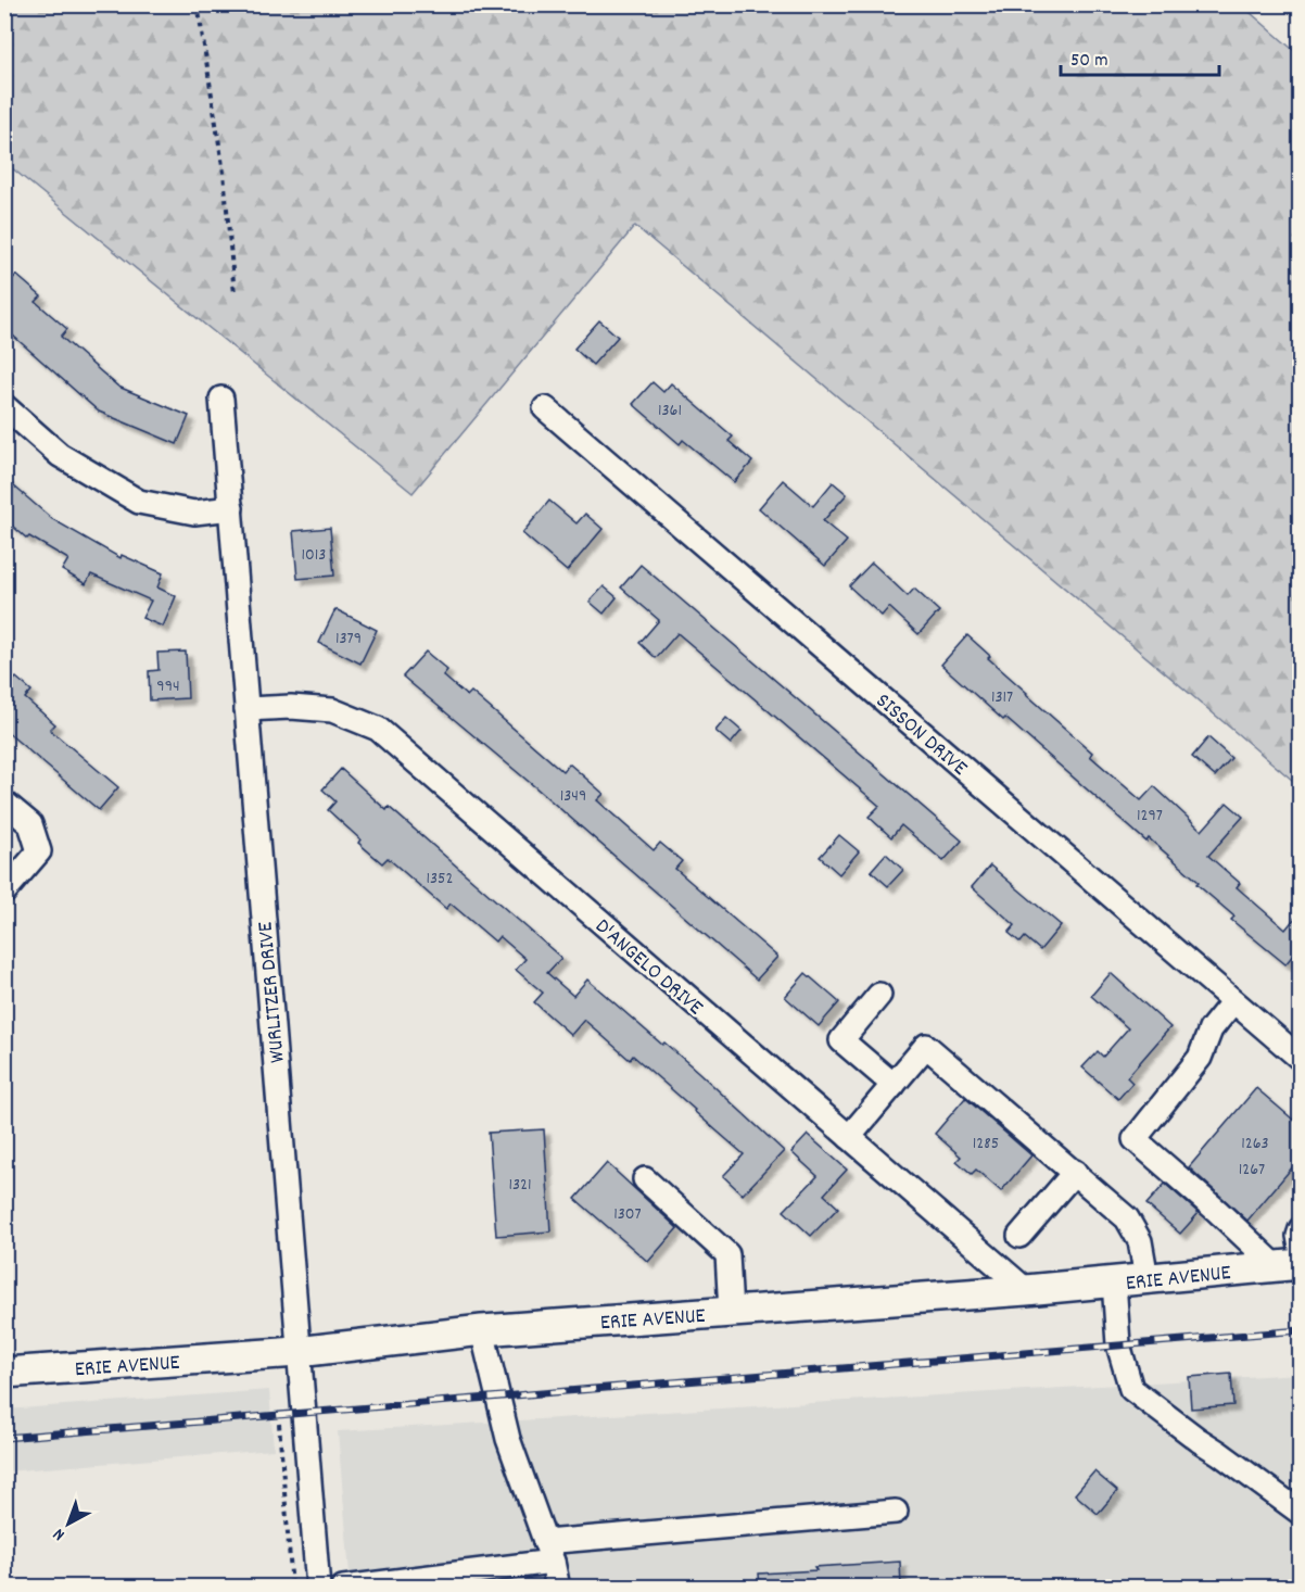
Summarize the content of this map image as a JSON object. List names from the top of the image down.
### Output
{
  "streets": {
    "main road": ["ERIE AVENUE"],
    "street": ["SISSON DRIVE", "D'ANGELO DRIVE", "WURLITZER DRIVE"]
  },
  "crossings": [
    ["D'ANGELO DRIVE", "WURLITZER DRIVE"],
    ["D'ANGELO DRIVE", "ERIE AVENUE"],
    ["WURLITZER DRIVE", "ERIE AVENUE"]
  ],
  "house_numbers": [
    "1361",
    "1013",
    "1379",
    "994",
    "1317",
    "1349",
    "1297",
    "1352",
    "1285",
    "1263",
    "1267",
    "1321",
    "1307"
  ],
  "scale_bar": "50 m",
  "north": "bottom left"
}
